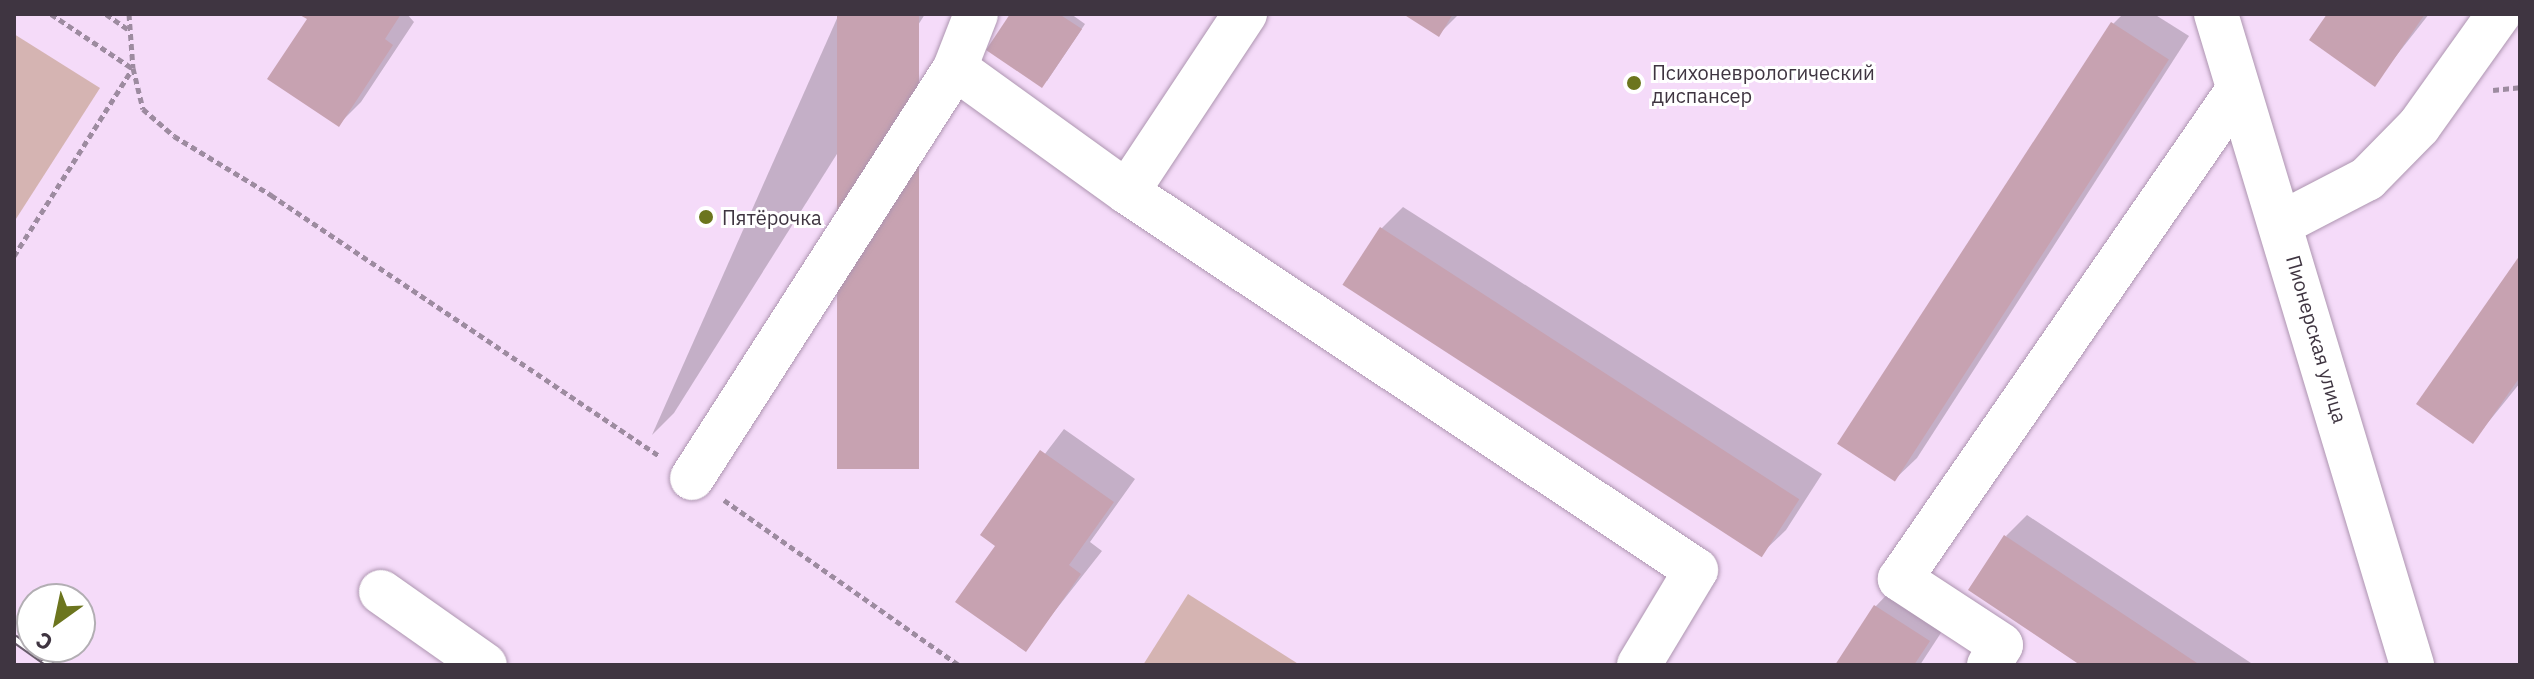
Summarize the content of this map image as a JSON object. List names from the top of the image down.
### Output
{
  "streets": {
    "street": ["Пионерская улица"]
  },
  "places": ["Психоневрологический диспансер", "Пятёрочка"],
  "north": "bottom left"
}
